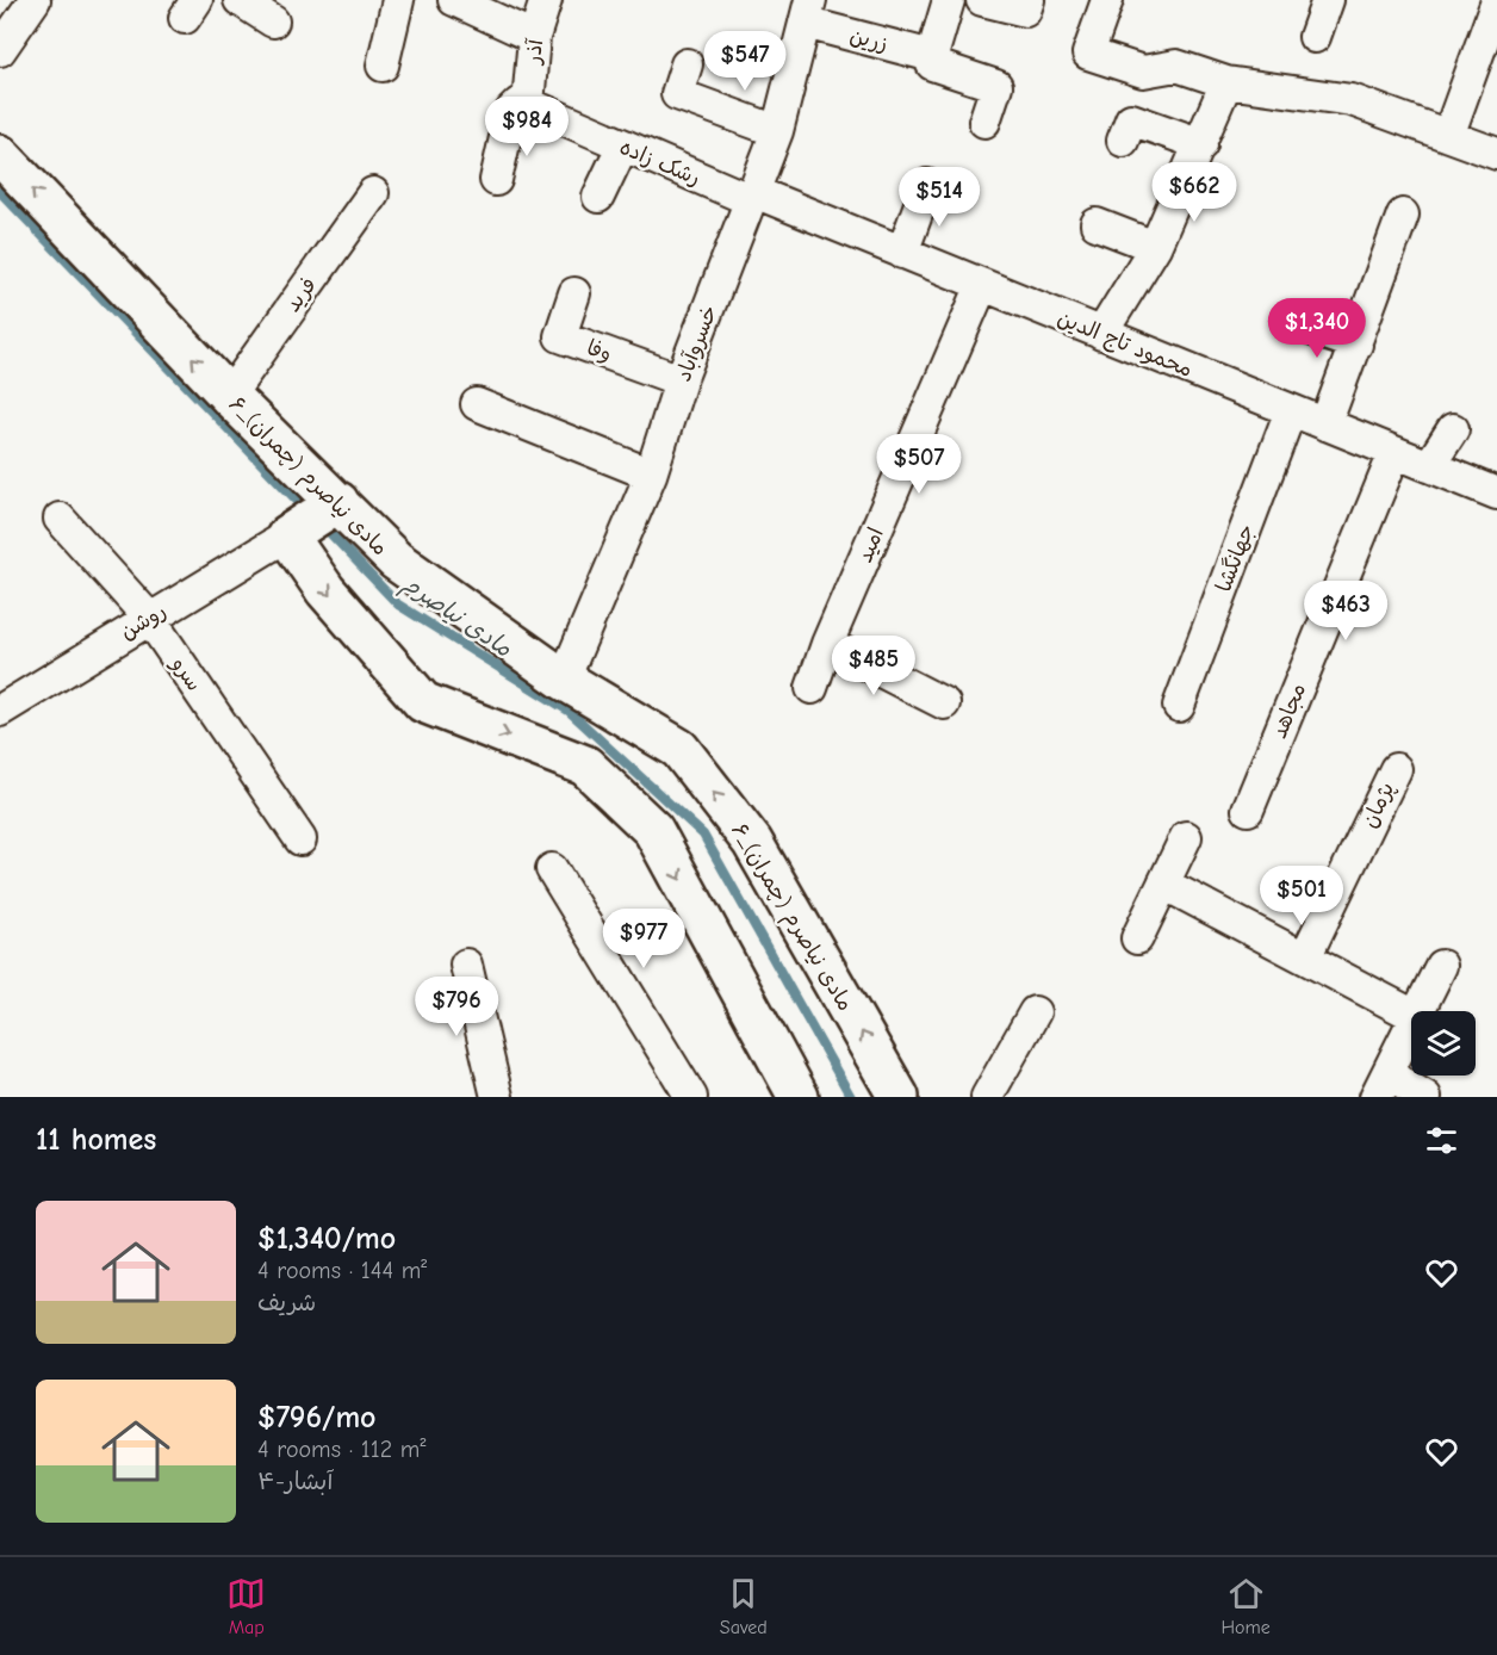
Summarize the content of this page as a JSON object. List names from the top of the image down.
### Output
{
  "streets": {
    "street": [
      "زرین",
      "آذر",
      "رشک زاده",
      "فرید",
      "خسروآباد",
      "محمود تاج الدین",
      "وفا",
      "۶_مادی نیاصرم (چمران)",
      "امید",
      "جهانگشا",
      "روشن",
      "سرو",
      "مجاهد",
      "پژمان"
    ]
  },
  "crossings": [
    ["زرین", "خسروآباد"],
    ["آذر", "رشک زاده"],
    ["رشک زاده", "خسروآباد"],
    ["رشک زاده", "محمود تاج الدین"],
    ["فرید", "۶_مادی نیاصرم (چمران)"],
    ["خسروآباد", "محمود تاج الدین"],
    ["خسروآباد", "وفا"],
    ["خسروآباد", "۶_مادی نیاصرم (چمران)"],
    ["محمود تاج الدین", "امید"],
    ["محمود تاج الدین", "جهانگشا"],
    ["محمود تاج الدین", "مجاهد"],
    ["روشن", "سرو"]
  ],
  "water": ["مادی نیاصرم"],
  "page": {
    "price": [
      "$547",
      "$984",
      "$662",
      "$514",
      "$1,340",
      "$507",
      "$463",
      "$485",
      "$501",
      "$977",
      "$796"
    ],
    "heading": "11 homes",
    "list": [
      {
        "name": "$1,340/mo",
        "note": "4 rooms · 144 m² · شریف"
      },
      {
        "name": "$796/mo",
        "note": "4 rooms · 112 m² · ۴-آبشار"
      }
    ],
    "tabs": ["Map", "Saved", "Home"]
  }
}
